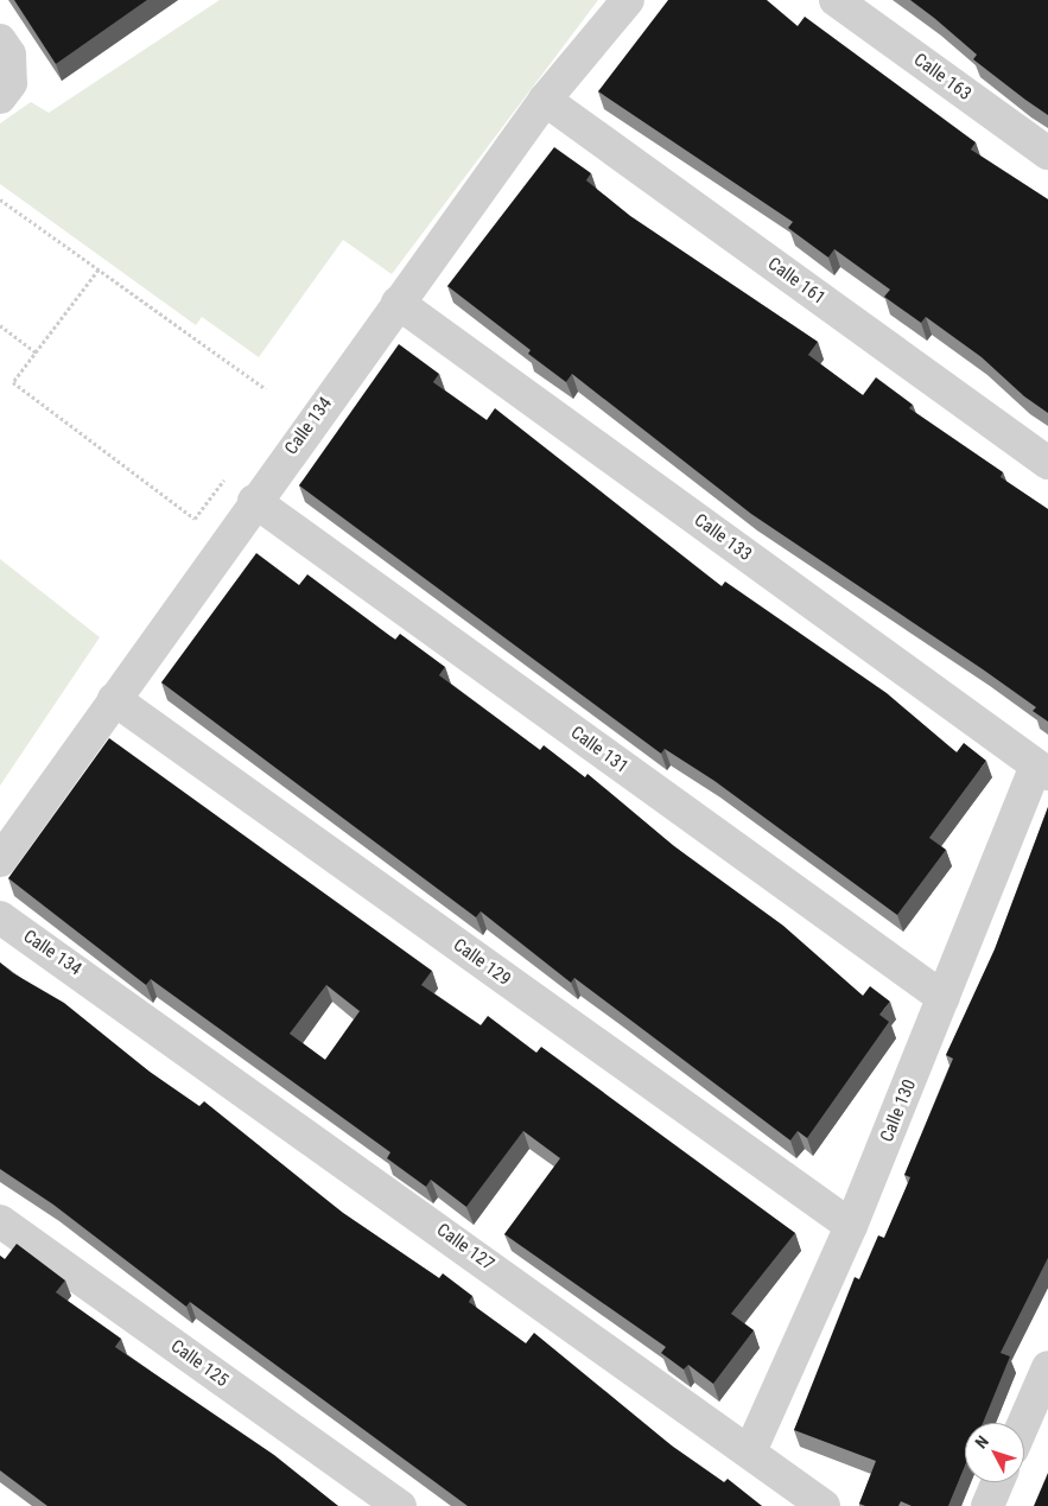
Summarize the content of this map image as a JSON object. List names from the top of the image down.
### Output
{
  "streets": {
    "street": [
      "Calle 163",
      "Calle 161",
      "Calle 134",
      "Calle 133",
      "Calle 131",
      "Calle 129",
      "Calle 130",
      "Calle 127",
      "Calle 125"
    ]
  },
  "crossings": [
    ["Calle 161", "Calle 134"],
    ["Calle 134", "Calle 133"],
    ["Calle 134", "Calle 131"],
    ["Calle 134", "Calle 129"],
    ["Calle 134", "Calle 127"],
    ["Calle 133", "Calle 130"],
    ["Calle 131", "Calle 130"],
    ["Calle 129", "Calle 130"],
    ["Calle 130", "Calle 127"]
  ],
  "north": "top left"
}
